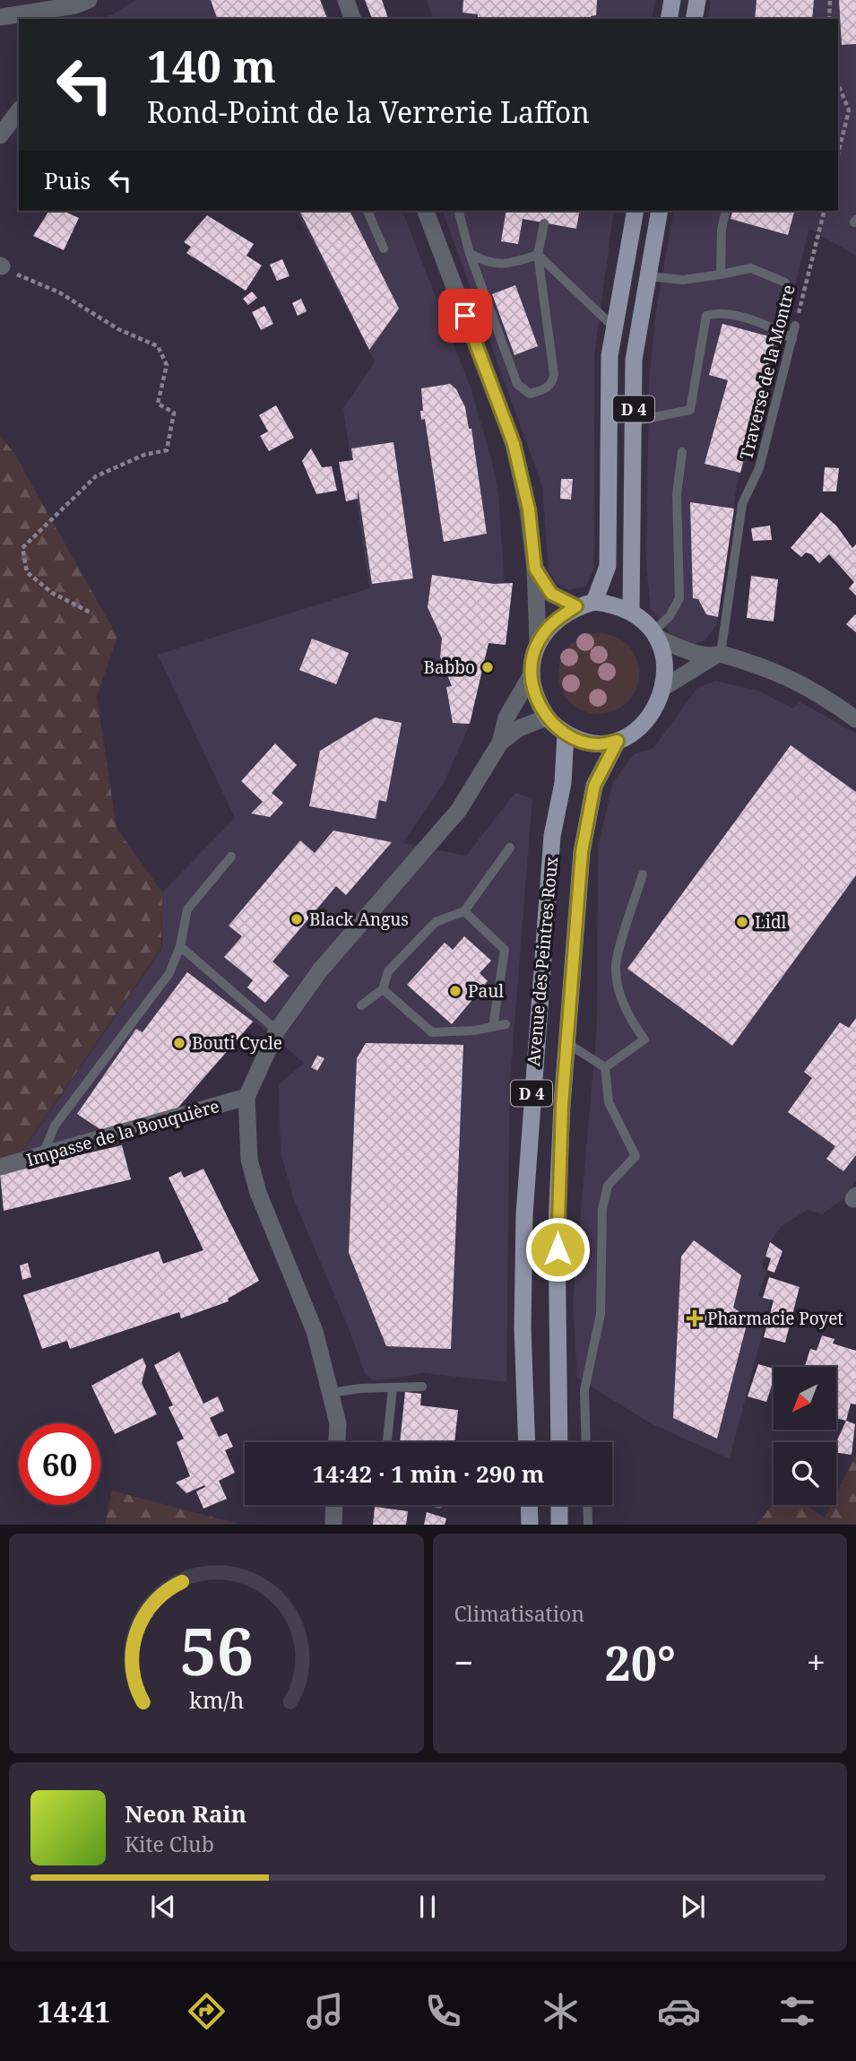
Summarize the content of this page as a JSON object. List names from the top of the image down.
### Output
{
  "streets": {
    "main road": ["D 4", "Avenue des Peintres Roux"],
    "street": ["Impasse de la Bouquière"],
    "lane": ["Traverse de la Montre"]
  },
  "crossings": [
    ["D 4", "Avenue des Peintres Roux"]
  ],
  "places": {
    "other": [
      "Babbo",
      "Black Angus",
      "Lidl",
      "Paul",
      "Bouti Cycle"
    ],
    "health": ["Pharmacie Poyet"]
  },
  "north": "bottom left",
  "page": {
    "turn": ["140 m", "Rond-Point de la Verrerie Laffon"],
    "then": "Puis",
    "limit": "60",
    "trip": "14:42 · 1 min · 290 m",
    "tile": "Climatisation",
    "heat": ["−", "20°", "+"],
    "song": ["Neon Rain", "Kite Club"],
    "tabs": "14:41",
    "gauge": ["56", "km/h"]
  }
}
